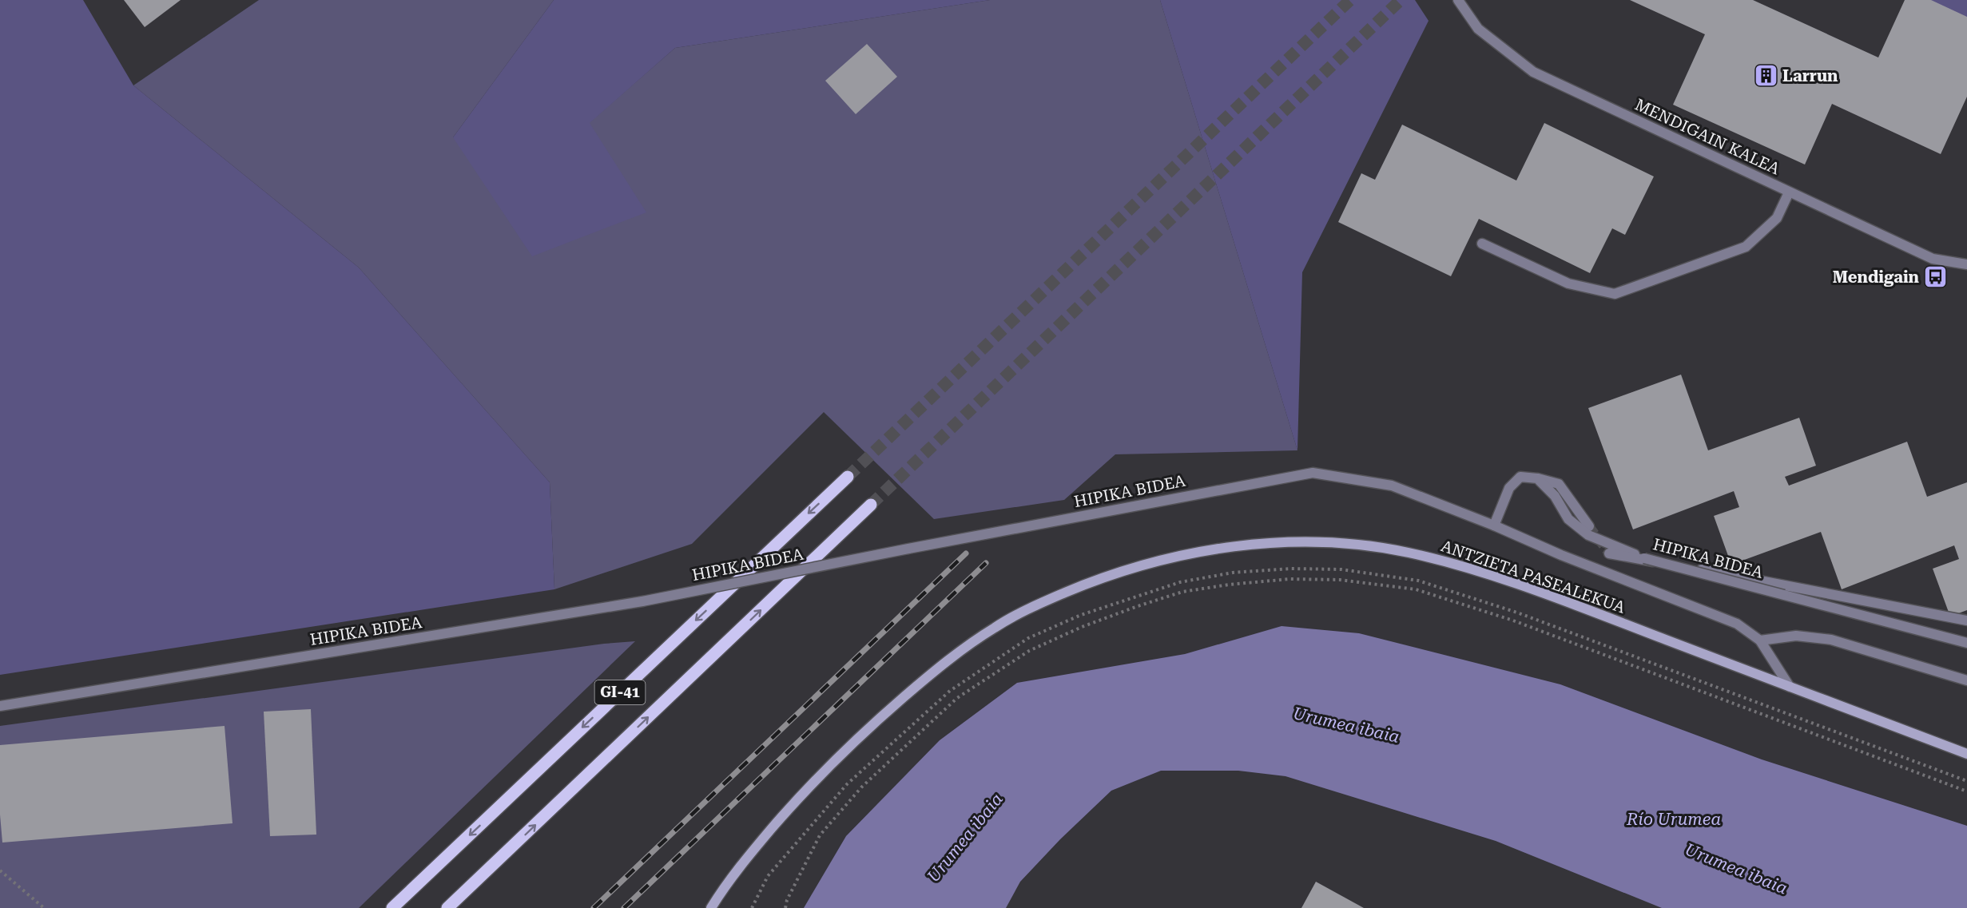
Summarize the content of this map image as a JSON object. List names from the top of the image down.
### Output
{
  "streets": {
    "main road": ["ANTZIETA PASEALEKUA", "GI-41"],
    "street": ["MENDIGAIN KALEA", "HIPIKA BIDEA"]
  },
  "crossings": [
    ["HIPIKA BIDEA", "ANTZIETA PASEALEKUA"]
  ],
  "water": ["Urumea ibaia", "Río Urumea"],
  "places": {
    "building": ["Larrun"],
    "bus stop": ["Mendigain"]
  }
}
